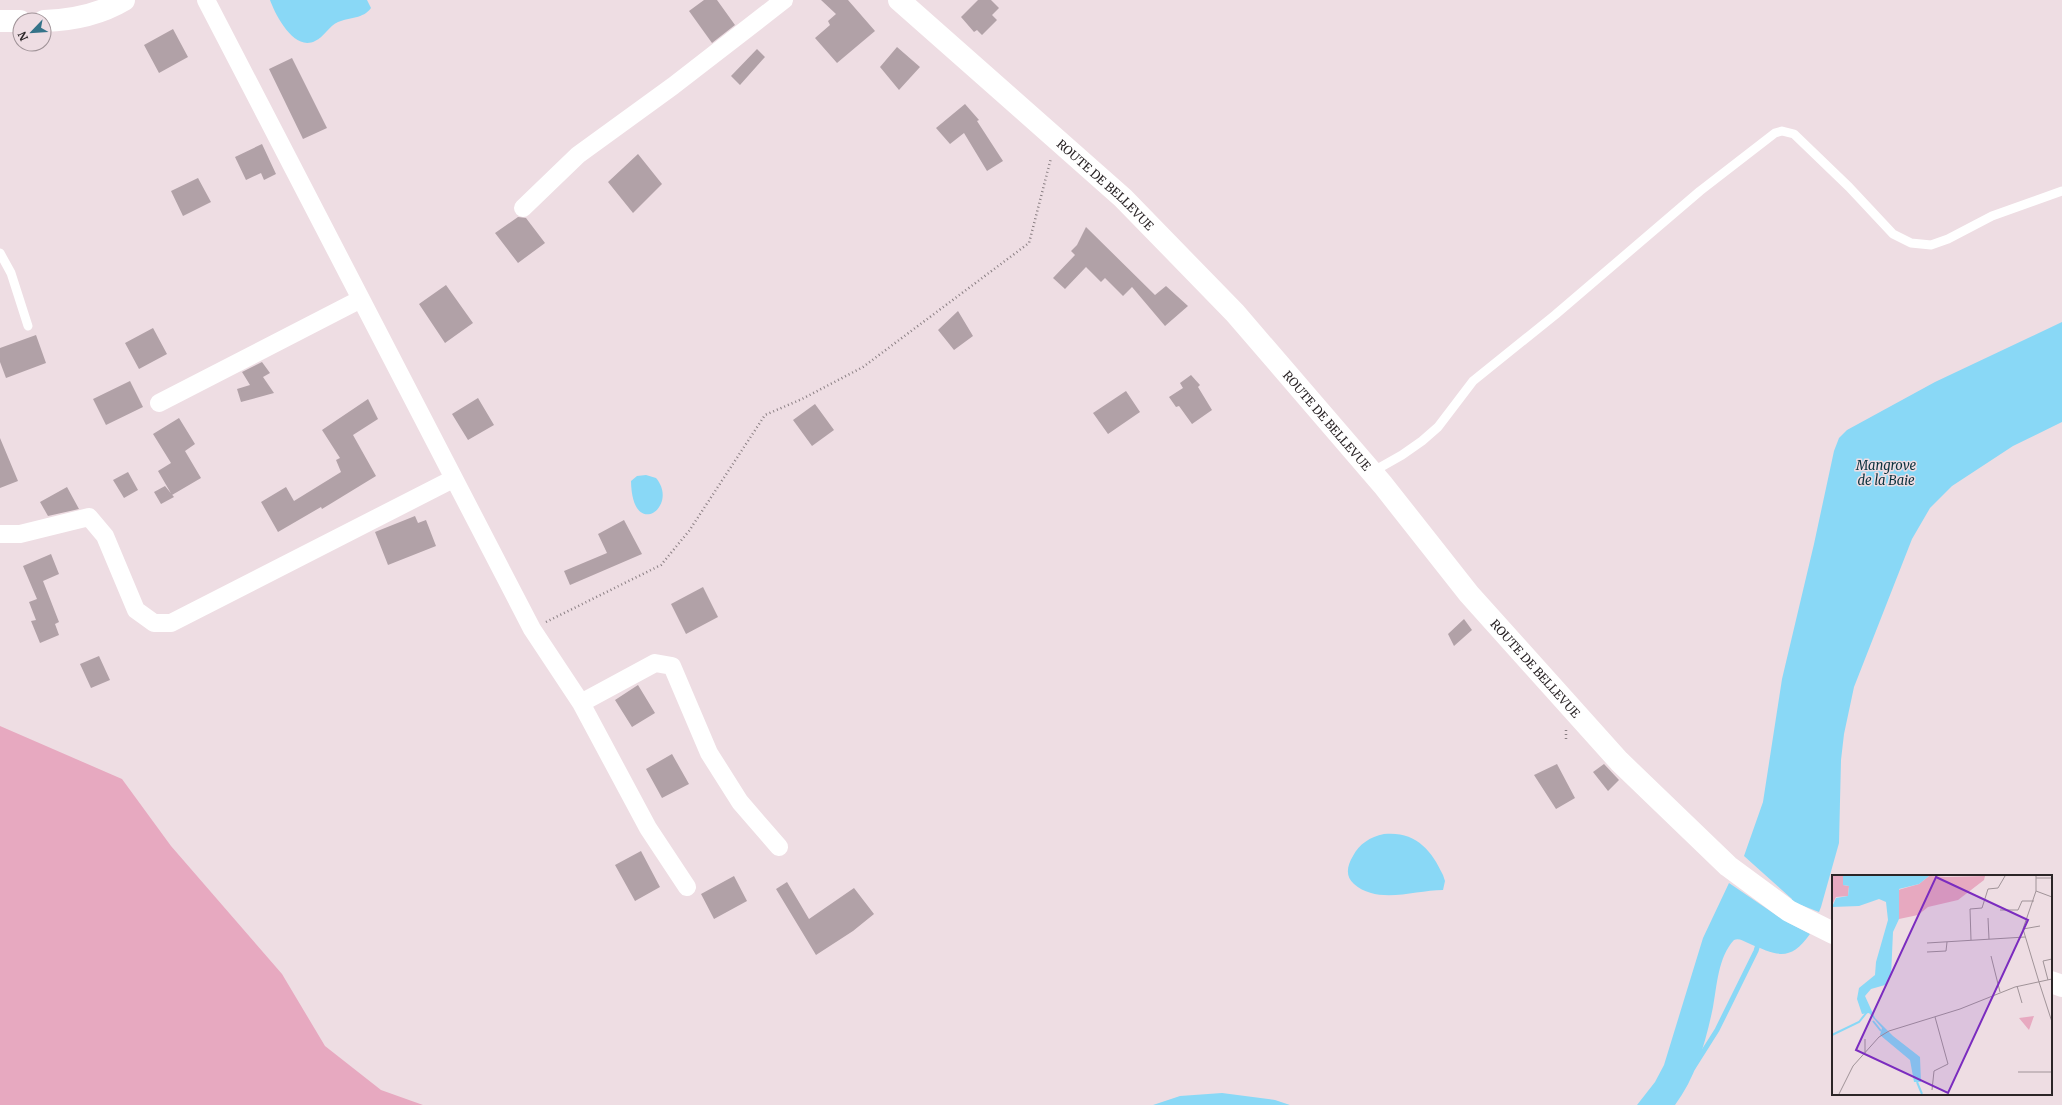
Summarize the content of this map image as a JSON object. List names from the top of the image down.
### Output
{
  "streets": {
    "main road": ["ROUTE DE BELLEVUE"]
  },
  "water": ["Mangrove de la Baie"],
  "north": "bottom left"
}
